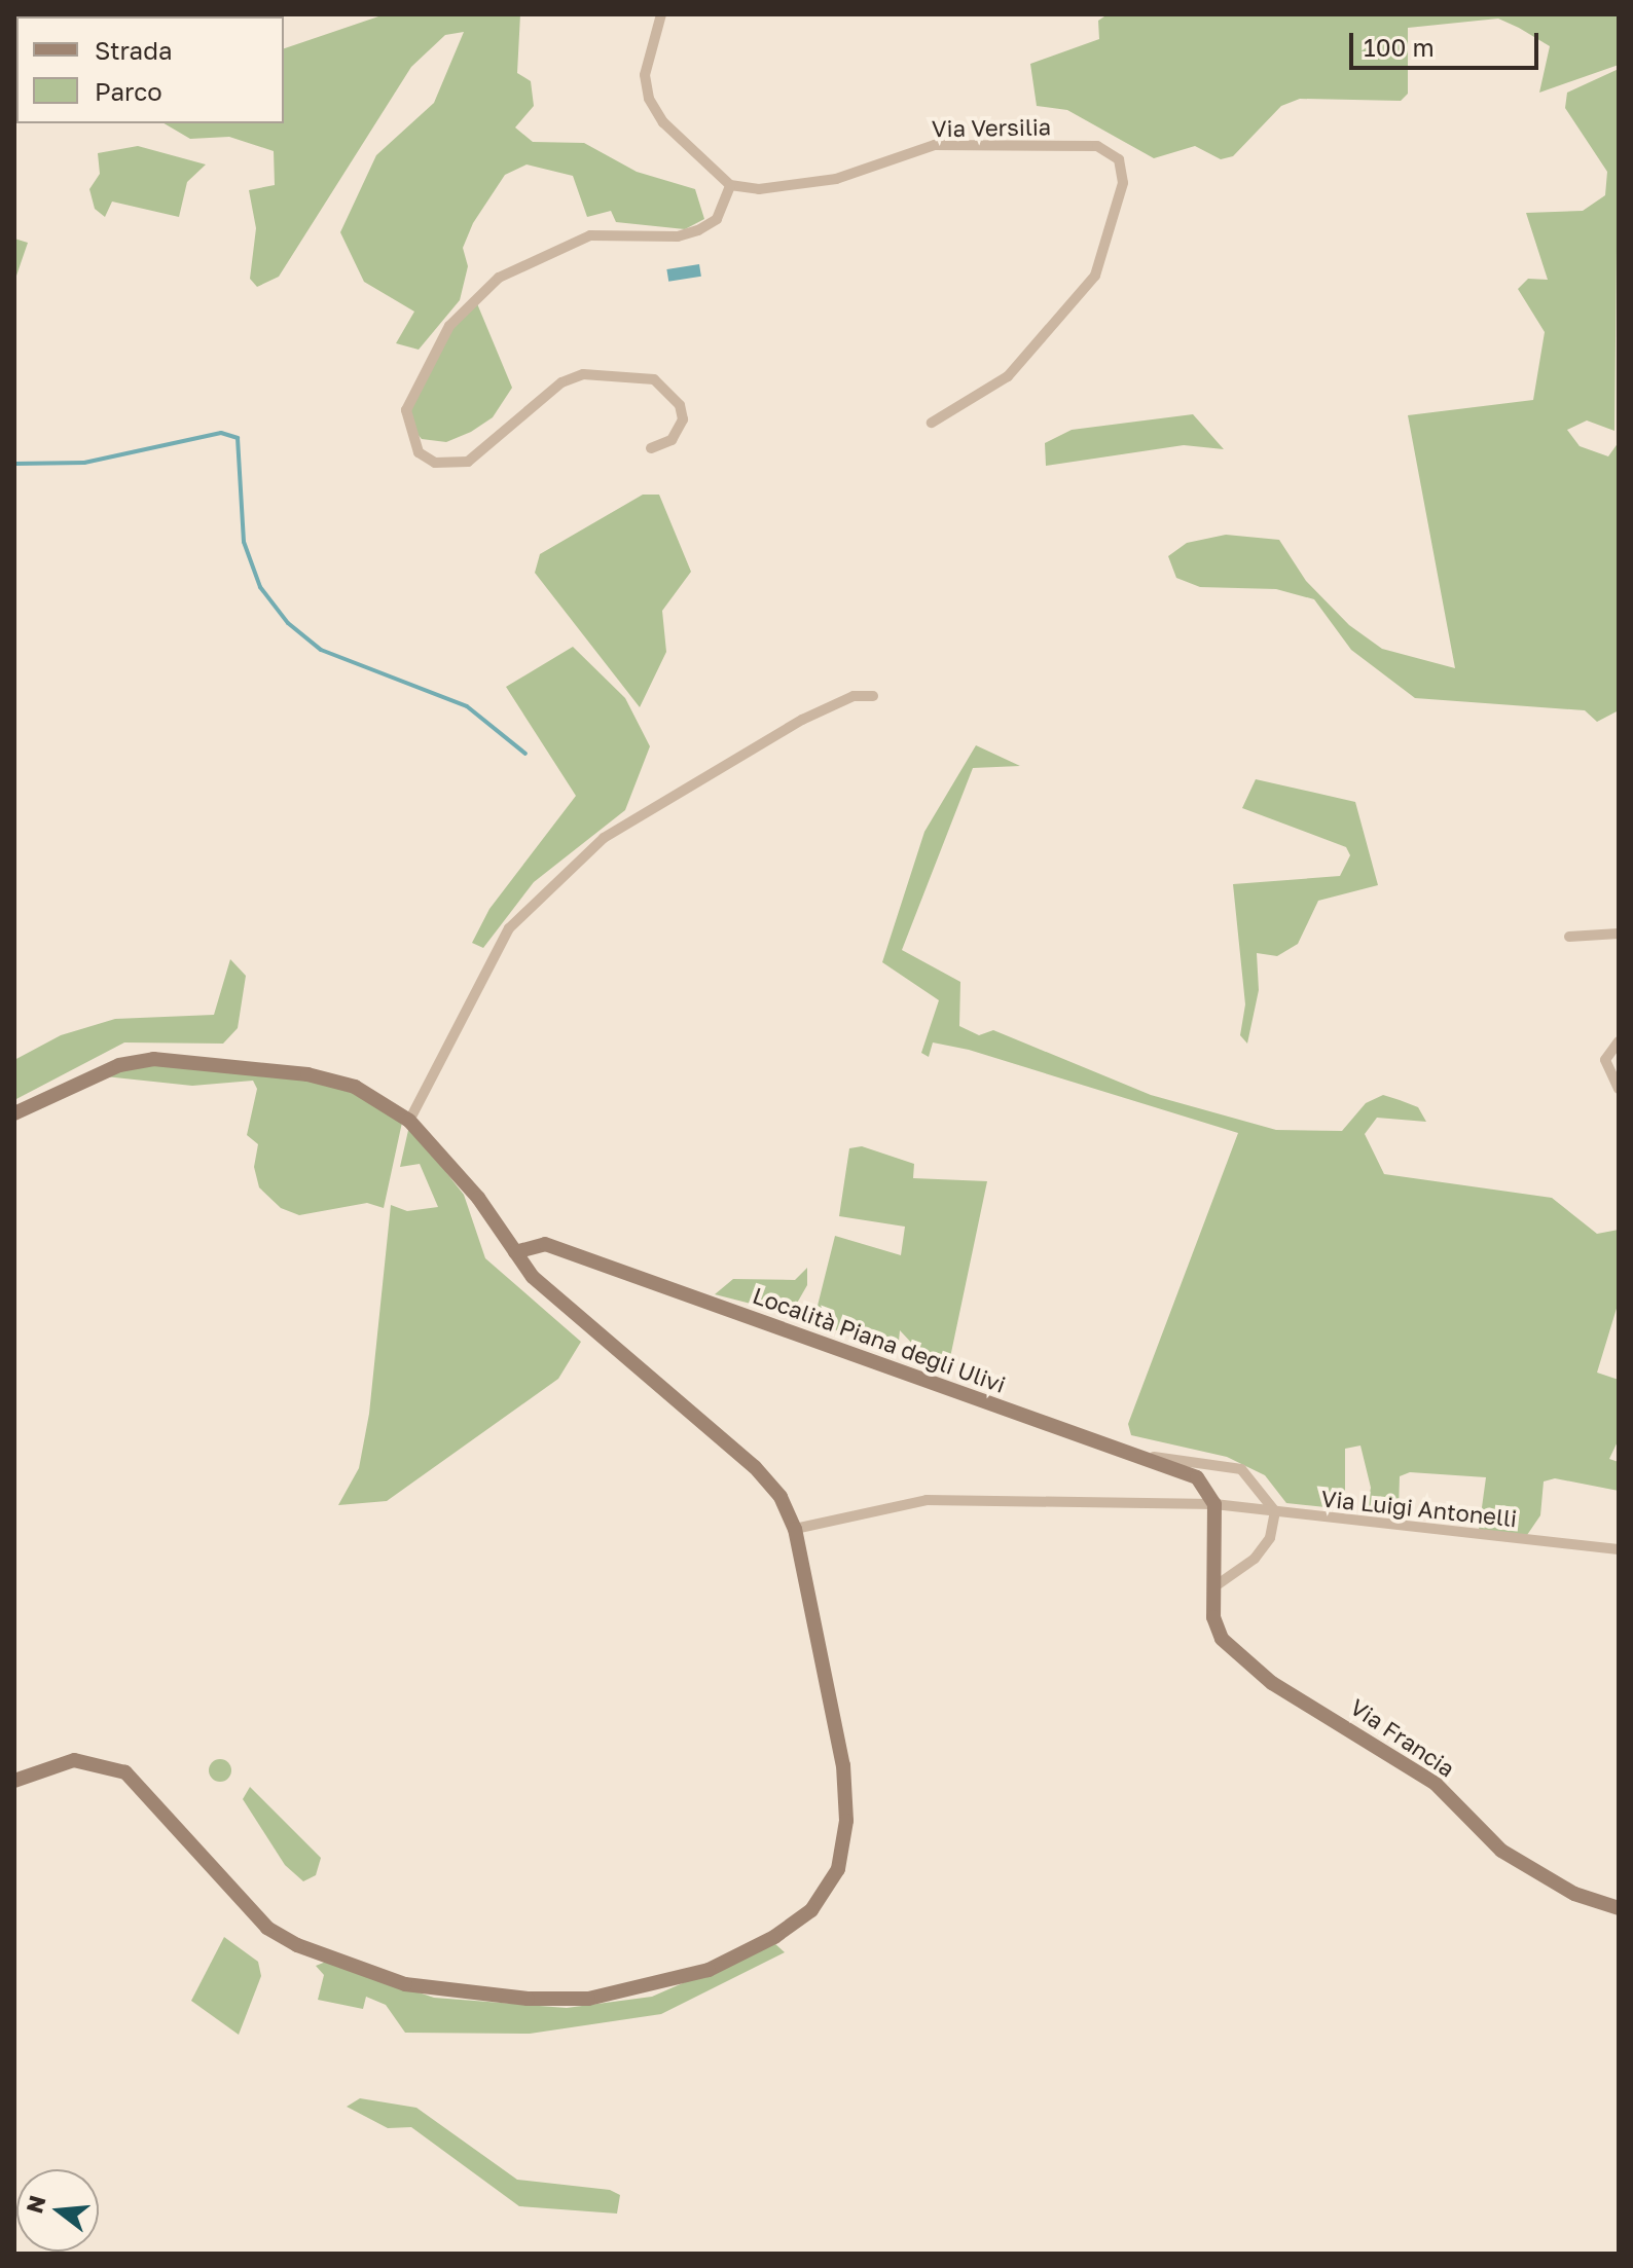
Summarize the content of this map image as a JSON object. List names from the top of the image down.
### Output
{
  "streets": {
    "main road": ["Località Piana degli Ulivi", "Via Francia"],
    "street": ["Via Versilia", "Via Luigi Antonelli"]
  },
  "crossings": [
    ["Località Piana degli Ulivi", "Via Luigi Antonelli"]
  ],
  "legend": ["Strada", "Parco"],
  "scale_bar": "100 m",
  "north": "left"
}
